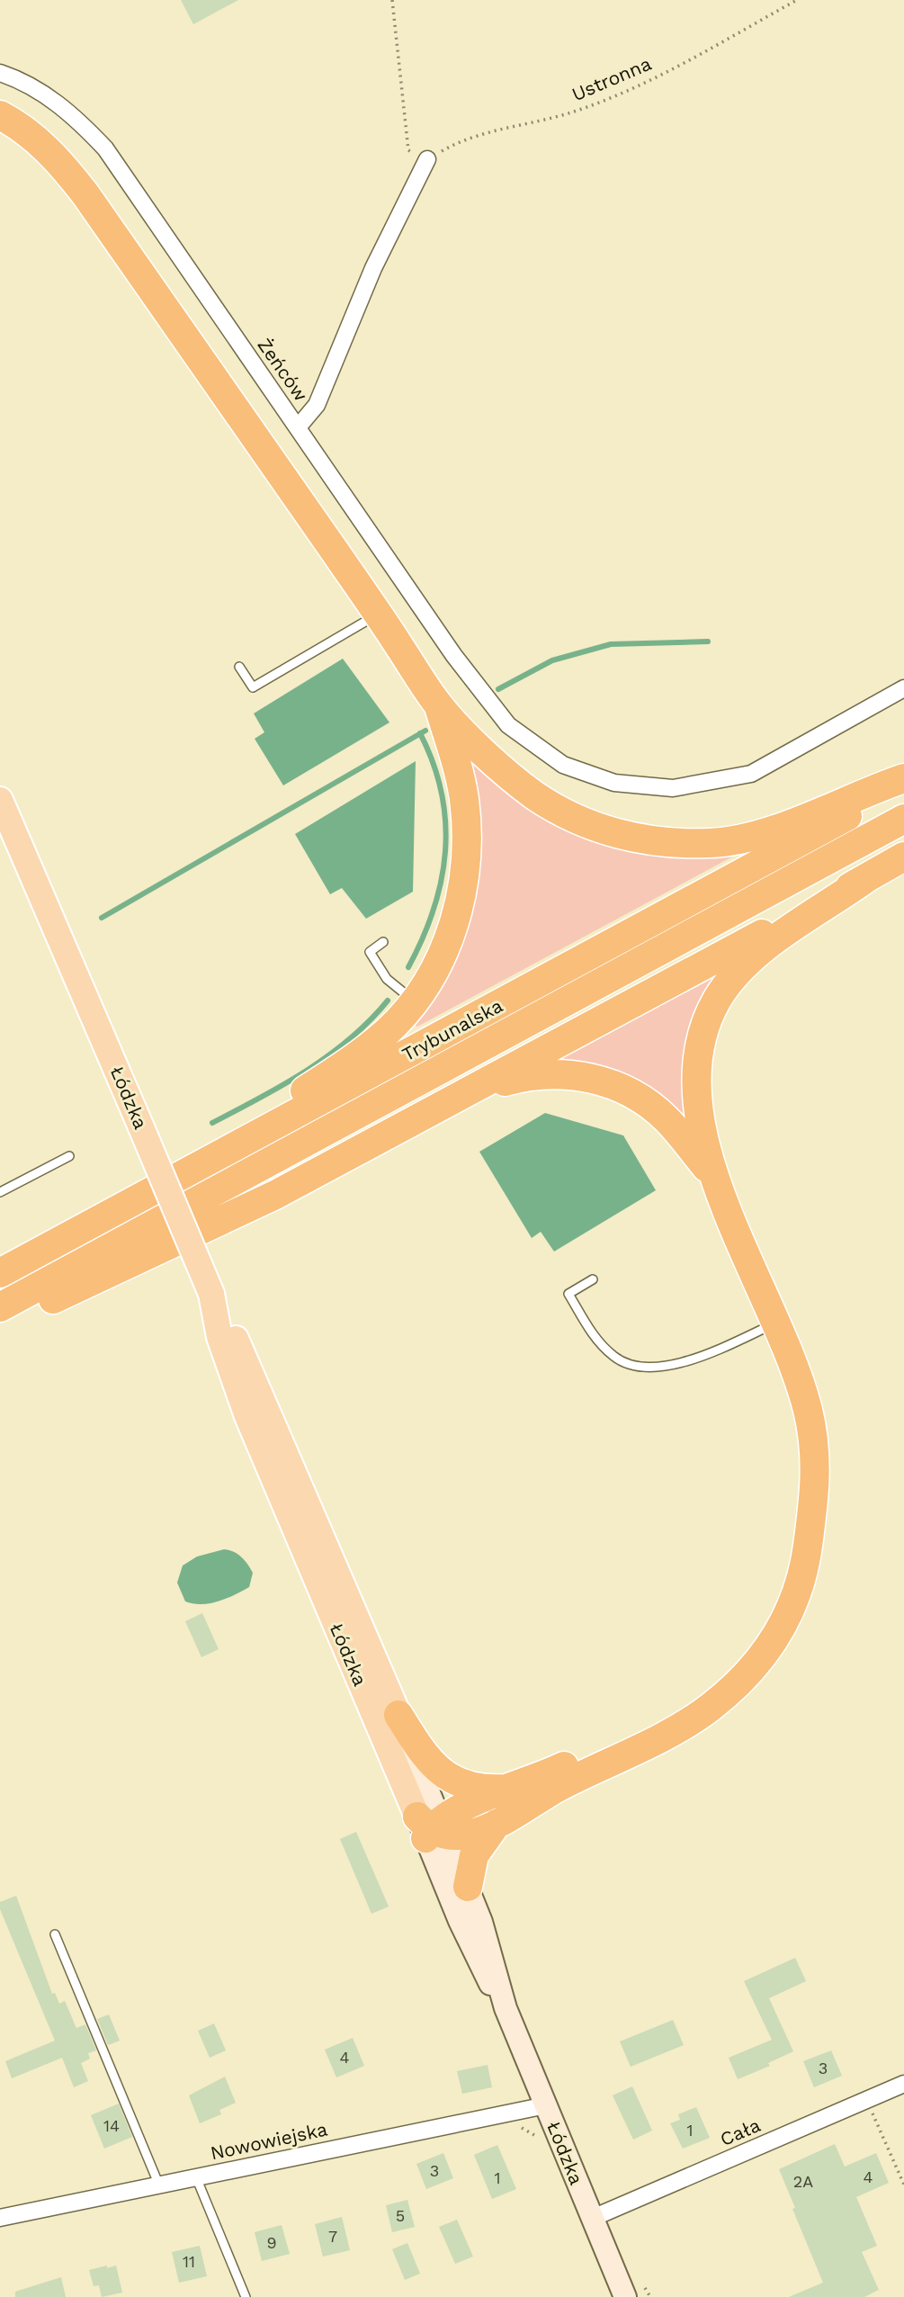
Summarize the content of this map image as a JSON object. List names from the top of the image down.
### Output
{
  "streets": {
    "highway": ["Trybunalska"],
    "main road": ["Łódzka"],
    "street": ["Żeńców", "Cała", "Nowowiejska"],
    "path": ["Ustronna"]
  },
  "crossings": [
    ["Ustronna", "Żeńców"],
    ["Łódzka", "Cała"],
    ["Łódzka", "Nowowiejska"]
  ],
  "house_numbers": [
    "4",
    "3",
    "14",
    "1",
    "3",
    "4",
    "1",
    "2A",
    "5",
    "7",
    "9",
    "11"
  ]
}
